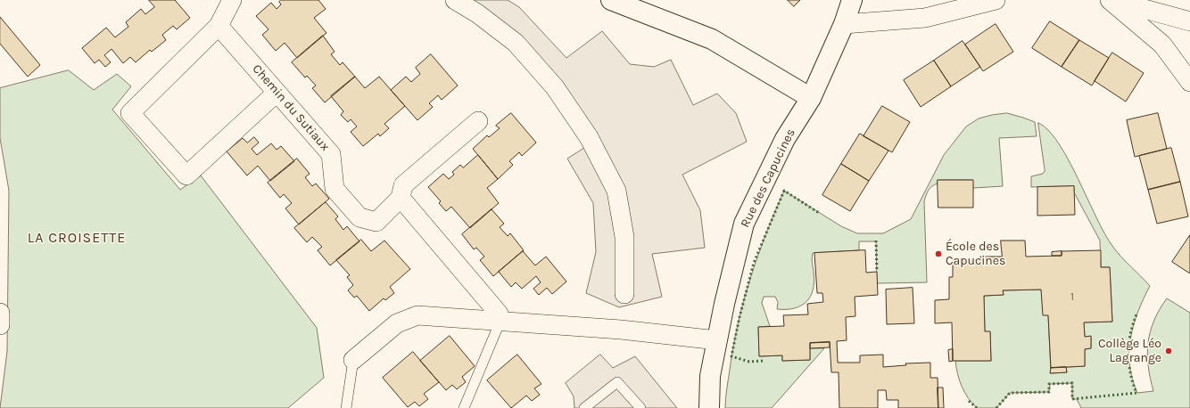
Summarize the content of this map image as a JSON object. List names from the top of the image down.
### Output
{
  "streets": {
    "street": ["Chemin du Sutiaux", "Rue des Capucines"]
  },
  "districts": ["LA CROISETTE"],
  "places": ["École des Capucines", "Collège Léo Lagrange"],
  "house_numbers": ["1"]
}
